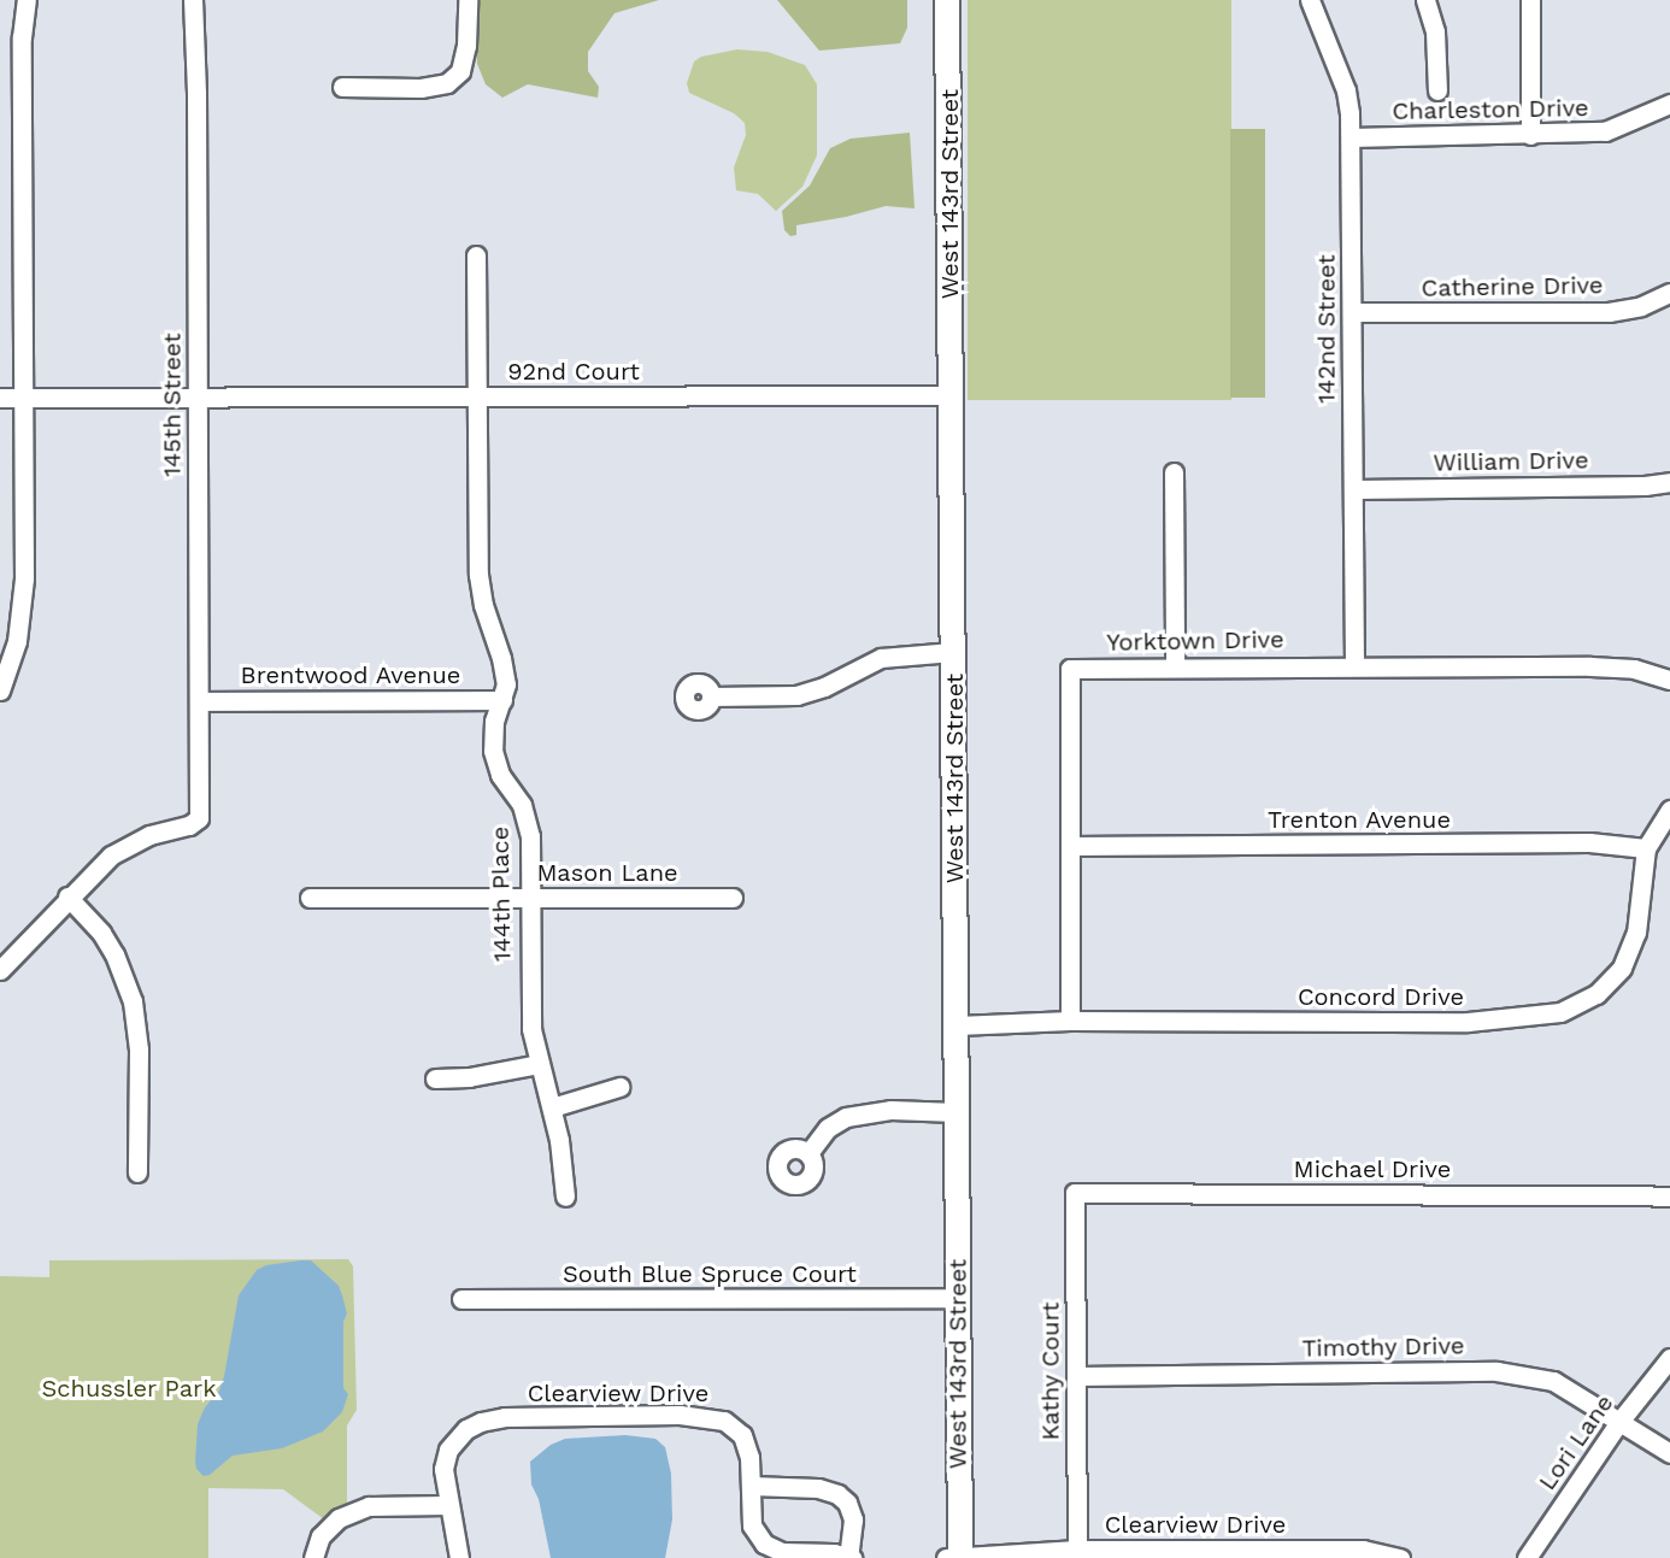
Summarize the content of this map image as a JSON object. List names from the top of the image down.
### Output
{
  "streets": {
    "main road": ["West 143rd Street"],
    "street": [
      "Charleston Drive",
      "Catherine Drive",
      "142nd Street",
      "92nd Court",
      "145th Street",
      "William Drive",
      "Yorktown Drive",
      "Brentwood Avenue",
      "Trenton Avenue",
      "Mason Lane",
      "144th Place",
      "Concord Drive",
      "Michael Drive",
      "South Blue Spruce Court",
      "Timothy Drive",
      "Kathy Court",
      "Clearview Drive",
      "Lori Lane"
    ]
  },
  "crossings": [
    ["Charleston Drive", "142nd Street"],
    ["West 143rd Street", "92nd Court"],
    ["West 143rd Street", "Concord Drive"],
    ["West 143rd Street", "South Blue Spruce Court"],
    ["West 143rd Street", "Clearview Drive"],
    ["Catherine Drive", "142nd Street"],
    ["142nd Street", "William Drive"],
    ["142nd Street", "Yorktown Drive"],
    ["92nd Court", "145th Street"],
    ["92nd Court", "144th Place"],
    ["145th Street", "Brentwood Avenue"],
    ["Yorktown Drive", "Trenton Avenue"],
    ["Yorktown Drive", "Concord Drive"],
    ["Brentwood Avenue", "144th Place"],
    ["Trenton Avenue", "Concord Drive"],
    ["Mason Lane", "144th Place"],
    ["Michael Drive", "Kathy Court"],
    ["Timothy Drive", "Kathy Court"],
    ["Timothy Drive", "Lori Lane"],
    ["Kathy Court", "Clearview Drive"]
  ],
  "parks": ["Schussler Park"]
}
